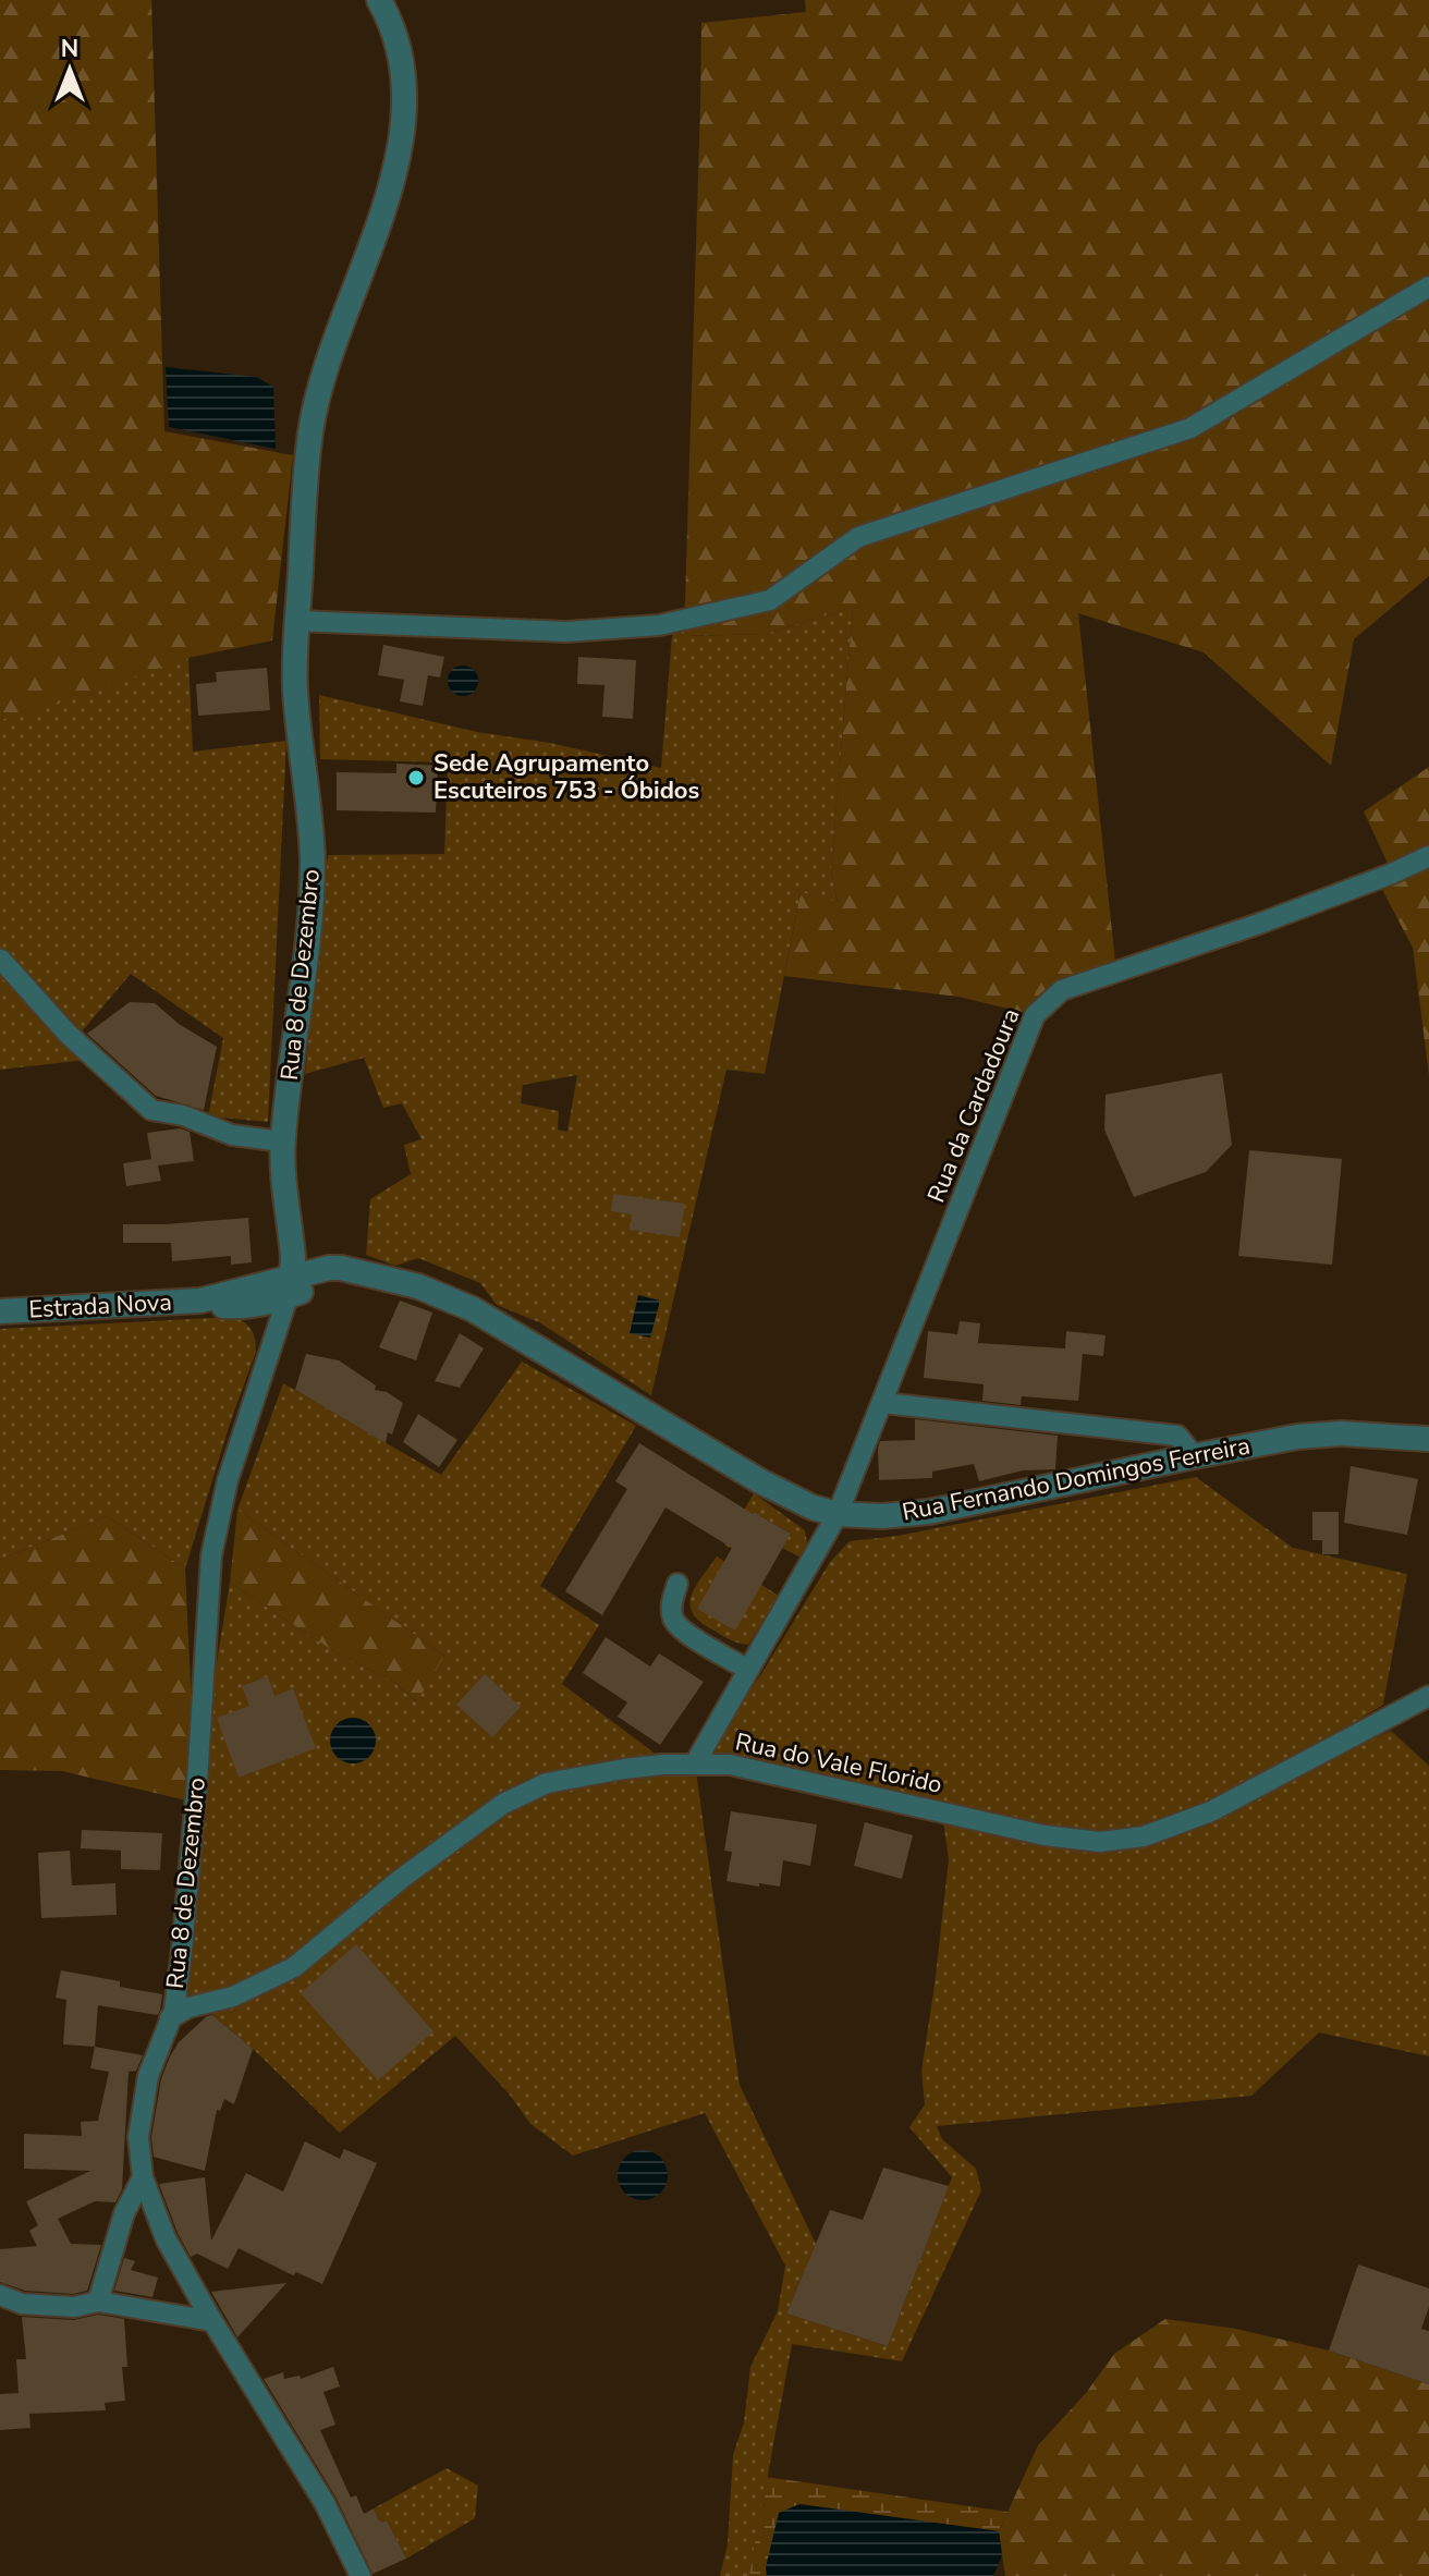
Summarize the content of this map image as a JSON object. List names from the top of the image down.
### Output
{
  "streets": {
    "street": [
      "Rua 8 de Dezembro",
      "Rua da Cardadoura",
      "Estrada Nova",
      "Rua Fernando Domingos Ferreira",
      "Rua do Vale Florido"
    ]
  },
  "crossings": [
    ["Rua 8 de Dezembro", "Estrada Nova"],
    ["Rua 8 de Dezembro", "Rua Fernando Domingos Ferreira"],
    ["Rua 8 de Dezembro", "Rua do Vale Florido"],
    ["Rua da Cardadoura", "Rua Fernando Domingos Ferreira"],
    ["Rua da Cardadoura", "Rua do Vale Florido"],
    ["Estrada Nova", "Rua Fernando Domingos Ferreira"]
  ],
  "places": ["Sede Agrupamento Escuteiros 753 - Óbidos"],
  "north": "top"
}
